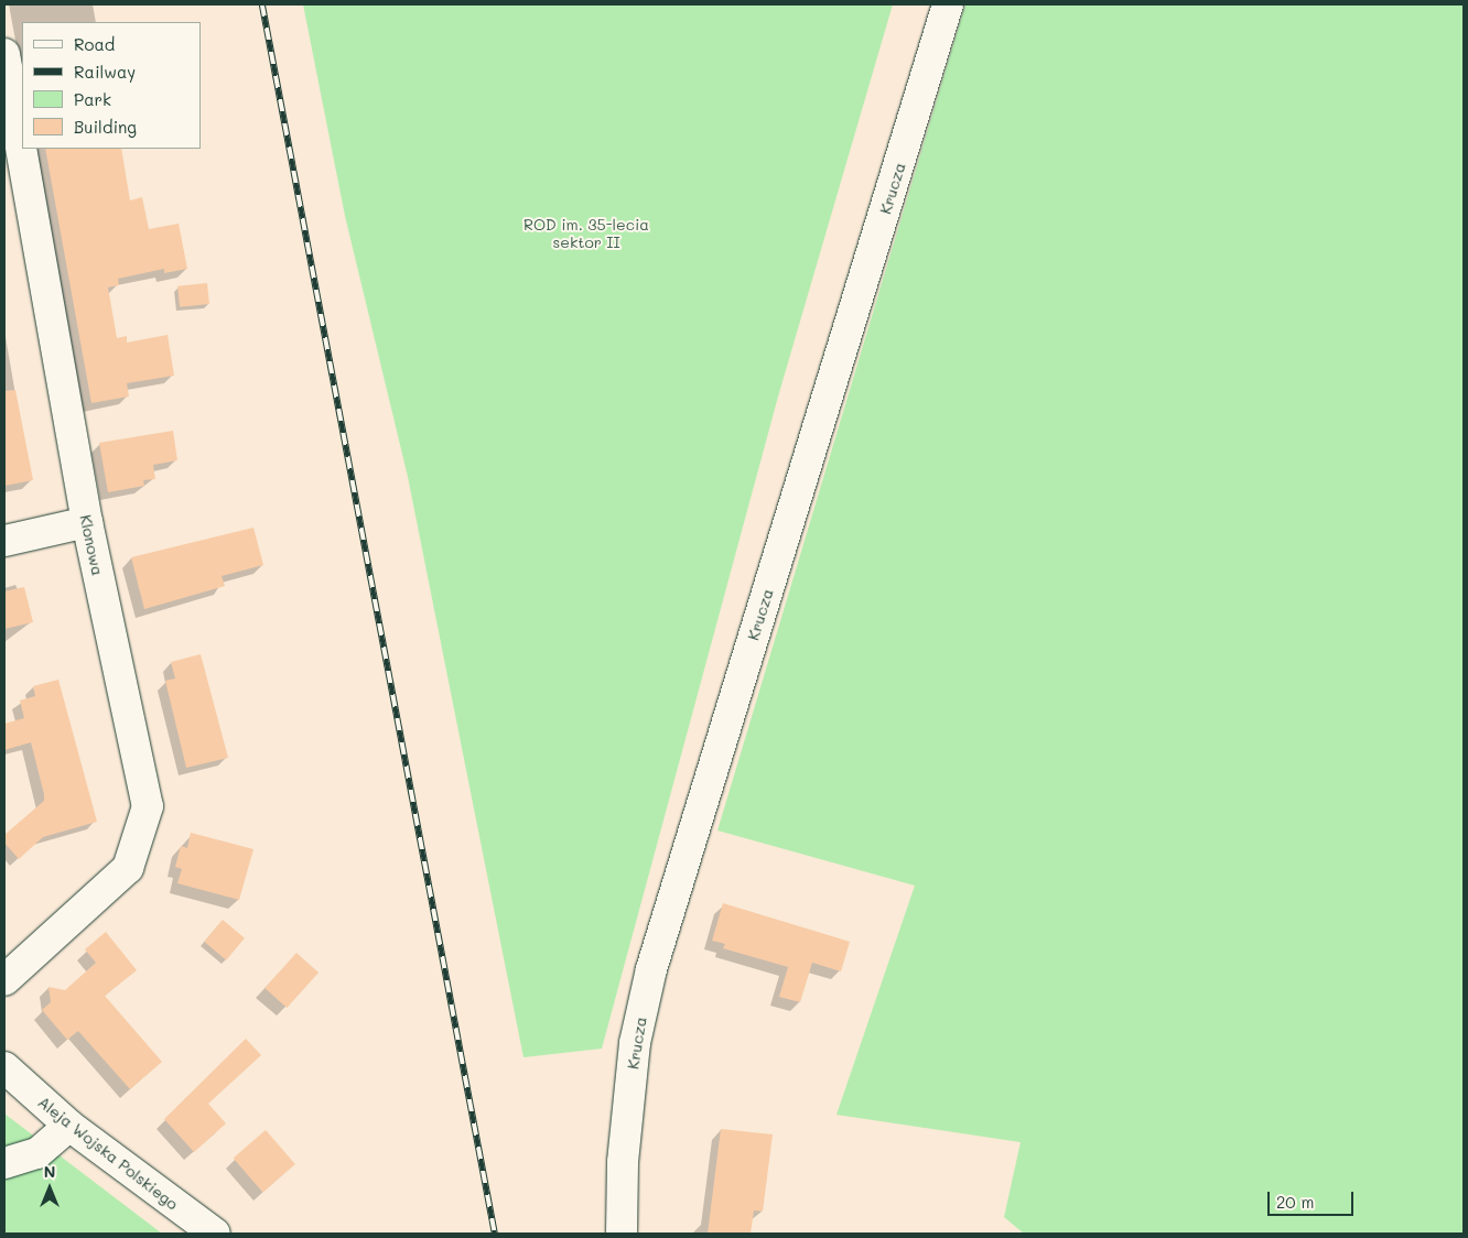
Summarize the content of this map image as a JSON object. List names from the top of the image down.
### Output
{
  "streets": {
    "street": ["Krucza", "Klonowa", "Aleja Wojska Polskiego"]
  },
  "parks": ["ROD im. 35-lecia sektor II"],
  "legend": [
    "Road",
    "Railway",
    "Park",
    "Building"
  ],
  "scale_bar": "20 m",
  "north": "top"
}
